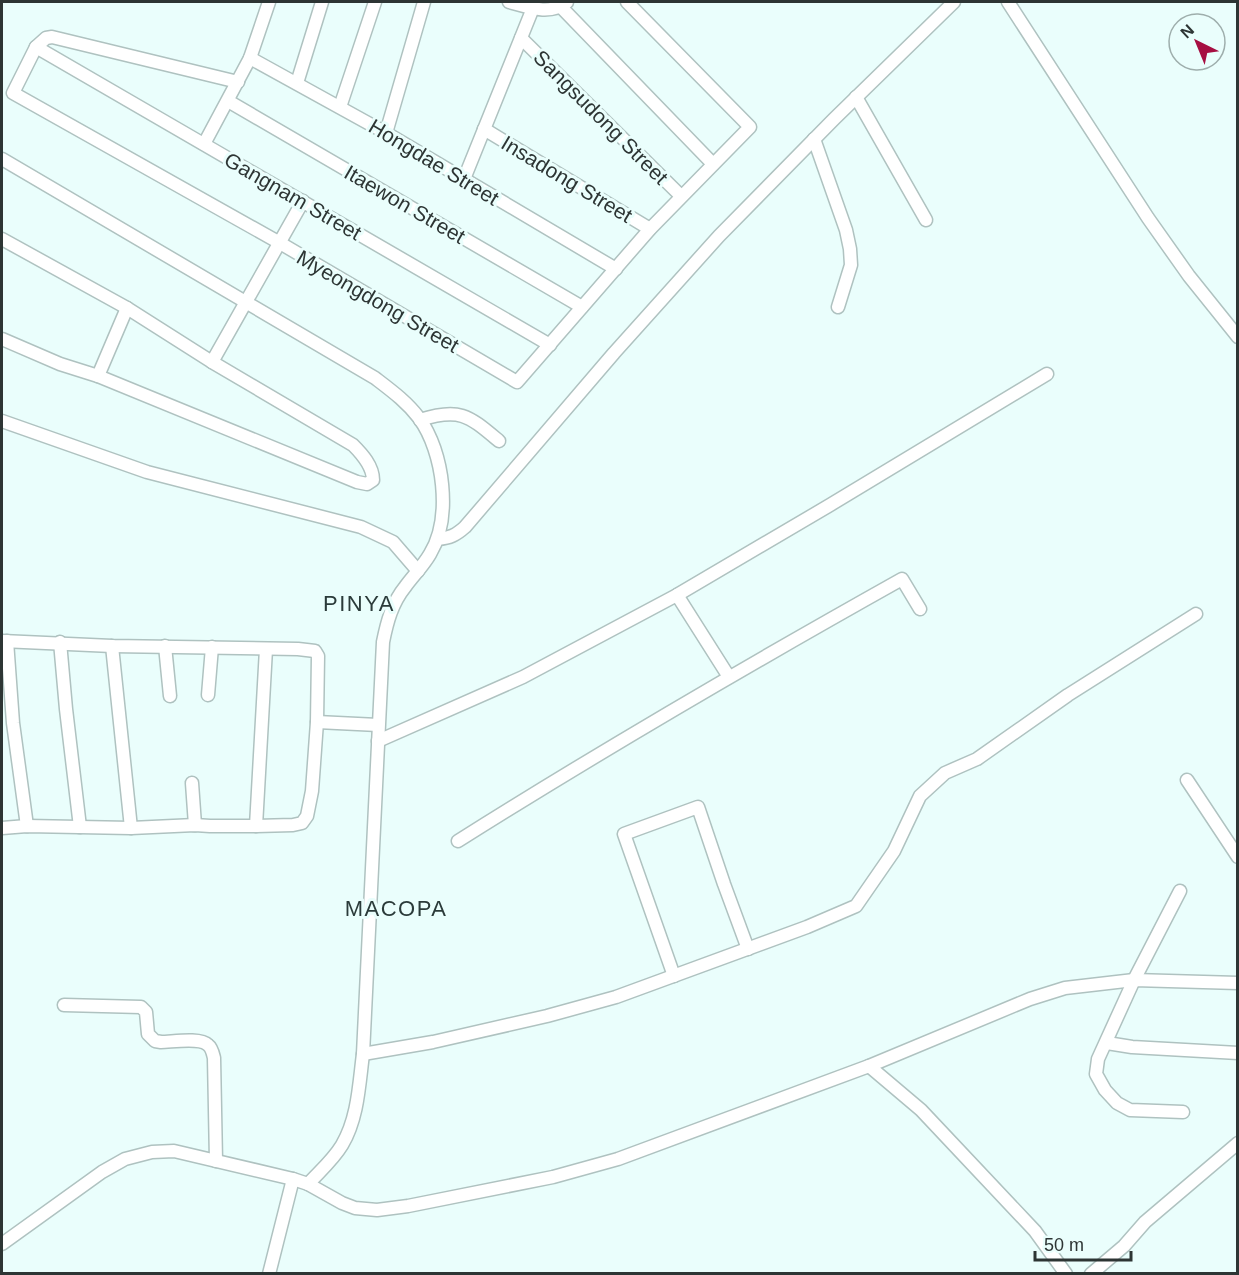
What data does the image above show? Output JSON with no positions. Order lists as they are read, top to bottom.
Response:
{
  "streets": {
    "street": [
      "Sangsudong Street",
      "Hongdae Street",
      "Insadong Street",
      "Gangnam Street",
      "Itaewon Street",
      "Myeongdong Street"
    ]
  },
  "crossings": [
    ["Sangsudong Street", "Myeongdong Street"],
    ["Hongdae Street", "Myeongdong Street"],
    ["Insadong Street", "Myeongdong Street"],
    ["Gangnam Street", "Myeongdong Street"],
    ["Itaewon Street", "Myeongdong Street"]
  ],
  "districts": ["PINYA", "MACOPA"],
  "scale_bar": "50 m",
  "north": "top left"
}
